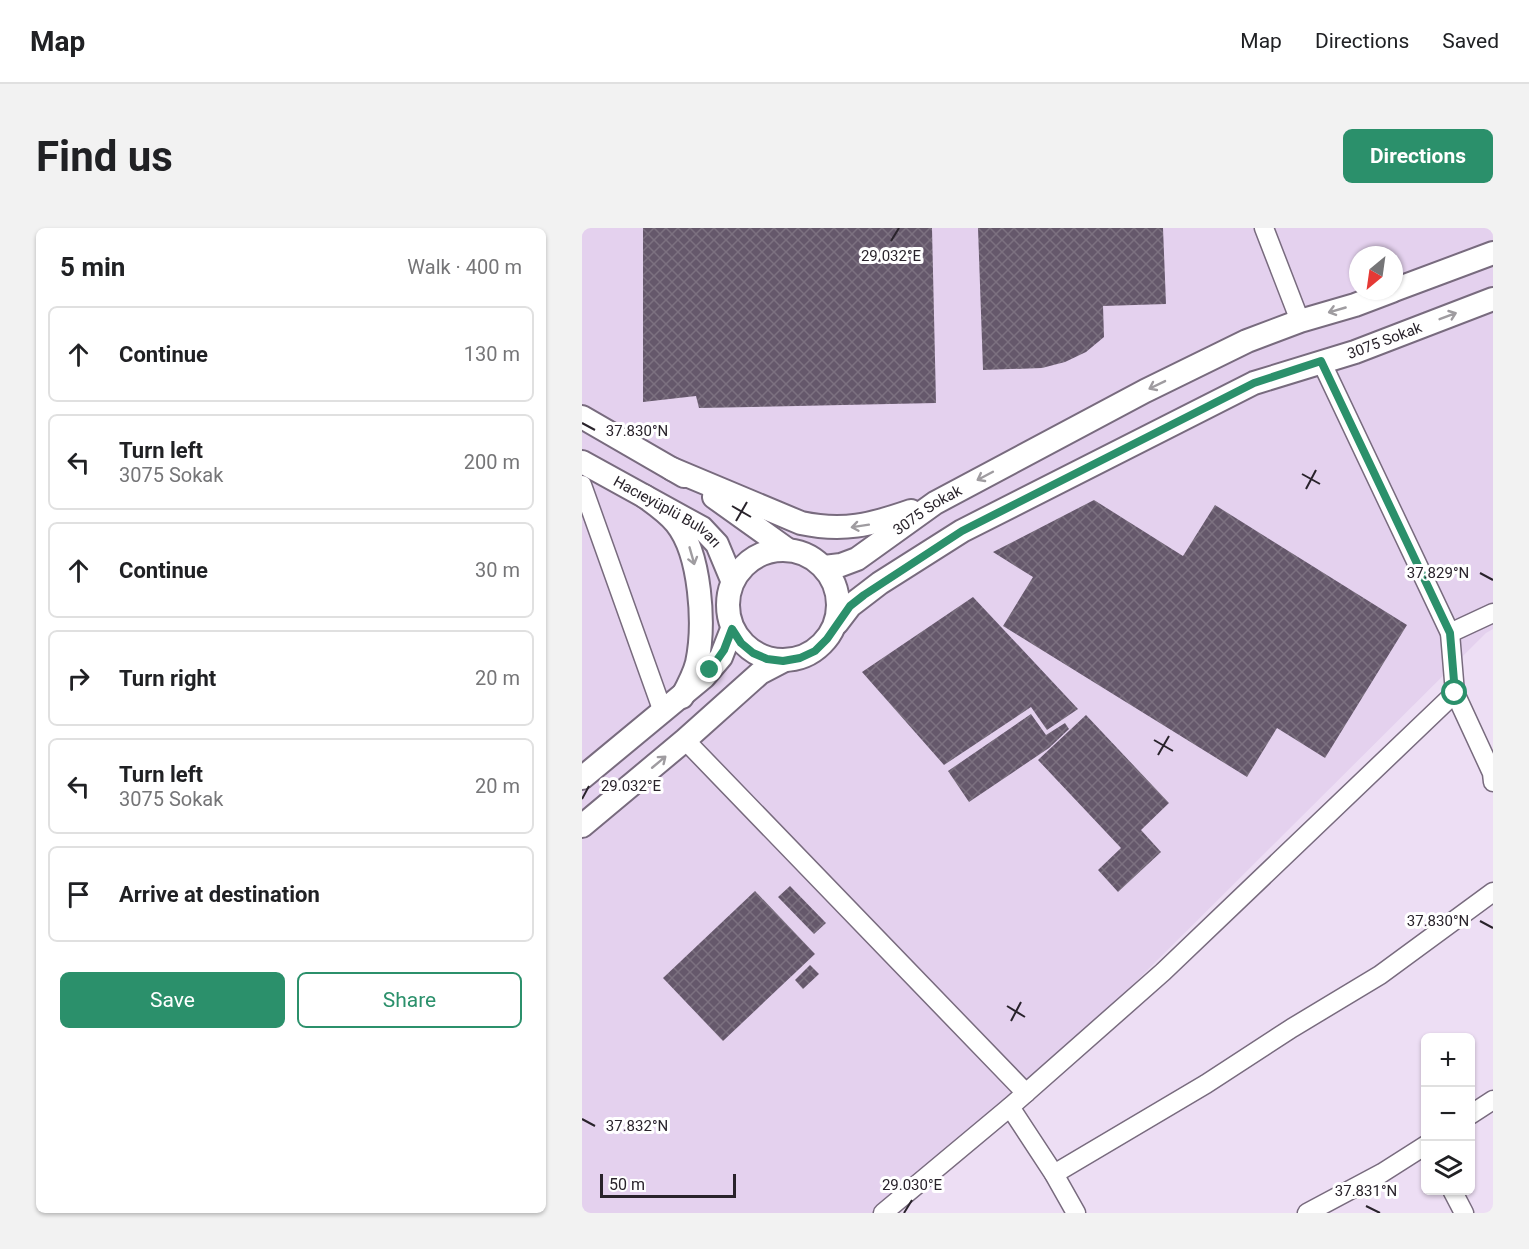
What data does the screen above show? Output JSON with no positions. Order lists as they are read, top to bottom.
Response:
{
  "streets": {
    "street": ["3075 Sokak", "Hacıeyüplü Bulvarı"]
  },
  "crossings": [
    ["3075 Sokak", "Hacıeyüplü Bulvarı"]
  ],
  "scale_bar": "50 m",
  "north": "bottom left",
  "page": {
    "header": "Map",
    "nav": ["Map", "Directions", "Saved"],
    "buttons": [
      "Directions",
      ["Save", "Share"]
    ],
    "title": "Find us",
    "heading": ["5 min", "Walk · 400 m"],
    "list": [
      ["Continue", "130 m"],
      ["Turn left", "3075 Sokak", "200 m"],
      ["Continue", "30 m"],
      ["Turn right", "20 m"],
      ["Turn left", "3075 Sokak", "20 m"],
      "Arrive at destination"
    ],
    "map_buttons": ["+", "−"],
    "scale": "50 m"
  },
  "coordinates": [
    "29.032°E",
    "37.830°N",
    "37.829°N",
    "37.832°N",
    "29.030°E",
    "37.831°N"
  ]
}
